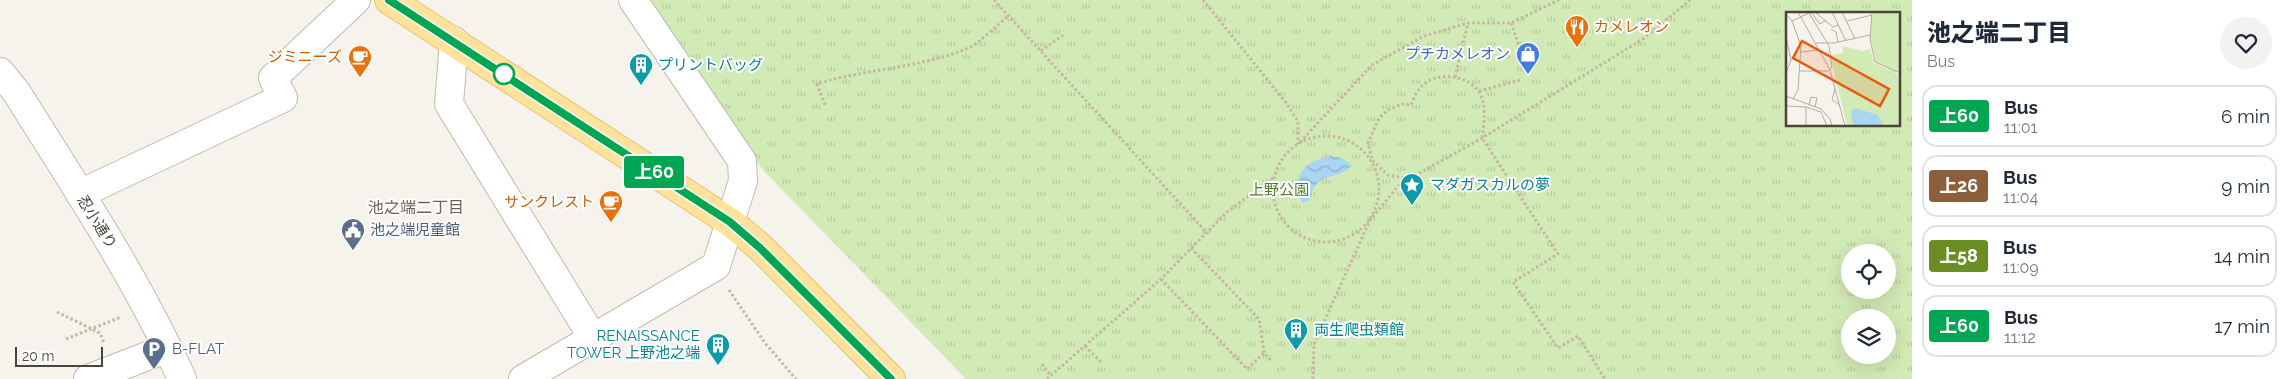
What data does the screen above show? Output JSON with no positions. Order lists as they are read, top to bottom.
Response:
{
  "streets": {
    "street": ["忍小通り"]
  },
  "districts": ["池之端二丁目"],
  "parks": ["上野公園"],
  "places": {
    "restaurant": ["カメレオン"],
    "shop": ["プチカメレオン"],
    "cafe": ["ジミニーズ", "サンクレスト"],
    "building": ["プリントバッグ", "両生爬虫類館", "RENAISSANCE TOWER 上野池之端"],
    "place": ["マダガスカルの夢"],
    "public building": ["池之端児童館"],
    "parking": ["B-FLAT"]
  },
  "lines": ["bus line 上60"],
  "scale_bar": "20 m",
  "page": {
    "on_map": "上60",
    "heading": ["池之端二丁目", "Bus"],
    "list": [
      {
        "mark": "上60",
        "name": "Bus",
        "note": "11:01",
        "value": "6 min"
      },
      {
        "mark": "上26",
        "name": "Bus",
        "note": "11:04",
        "value": "9 min"
      },
      {
        "mark": "上58",
        "name": "Bus",
        "note": "11:09",
        "value": "14 min"
      },
      {
        "mark": "上60",
        "name": "Bus",
        "note": "11:12",
        "value": "17 min"
      }
    ],
    "scale": "20 m"
  }
}
